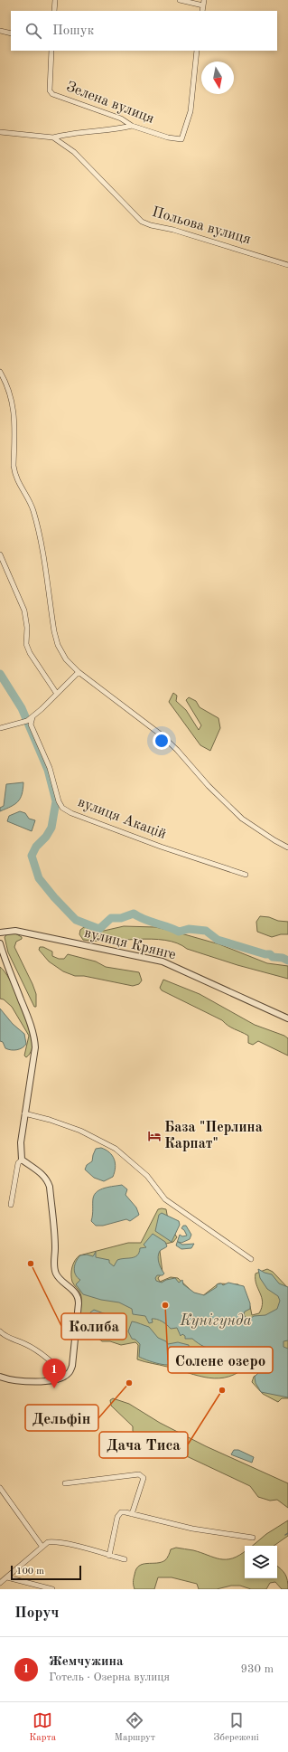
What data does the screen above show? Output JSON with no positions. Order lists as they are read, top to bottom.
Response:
{
  "streets": {
    "street": [
      "Зелена вулиця",
      "Польова вулиця",
      "вулиця Акацій",
      "вулиця Крянге"
    ]
  },
  "crossings": [
    ["Зелена вулиця", "Польова вулиця"]
  ],
  "water": ["Кунігунда"],
  "places": {
    "hotel": ["База \"Перлина Карпат\""],
    "other": [
      "Колиба",
      "Солене озеро",
      "Дельфін",
      "Дача Тиса"
    ]
  },
  "scale_bar": "100 m",
  "north": "bottom",
  "page": {
    "search": "Пошук",
    "pins": "1",
    "scale": "100 m",
    "heading": "Поруч",
    "list": [
      {
        "mark": "1",
        "name": "Жемчужина",
        "note": "Готель · Озерна вулиця",
        "value": "930 m"
      }
    ],
    "nav": ["Карта", "Маршрут", "Збережені"]
  }
}
